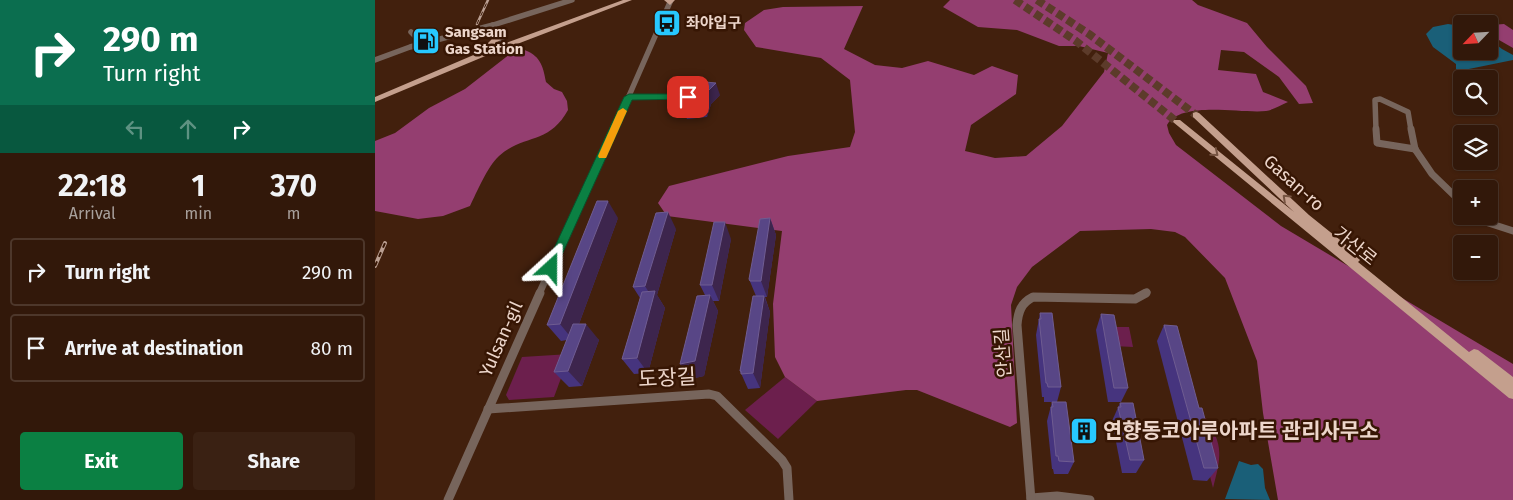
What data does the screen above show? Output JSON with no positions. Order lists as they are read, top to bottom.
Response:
{
  "streets": {
    "main road": ["Gasan-ro", "가산로"],
    "street": ["Yulsan-gil", "안산길", "도장길"]
  },
  "crossings": [
    ["Yulsan-gil", "도장길"]
  ],
  "one_way": ["Gasan-ro", "가산로"],
  "places": {
    "bus stop": ["좌야입구"],
    "fuel station": ["Sangsam Gas Station"],
    "building": ["연향동코아루아파트 관리사무소"]
  },
  "north": "bottom left",
  "page": {
    "turn": ["290 m", "Turn right"],
    "map_buttons": ["+", "−"],
    "eta": [
      "22:18",
      "Arrival",
      "1",
      "min",
      "370",
      "m"
    ],
    "list": [
      {
        "name": "Turn right",
        "value": "290 m"
      },
      {
        "name": "Arrive at destination",
        "value": "80 m"
      }
    ],
    "buttons": ["Exit", "Share"]
  }
}
